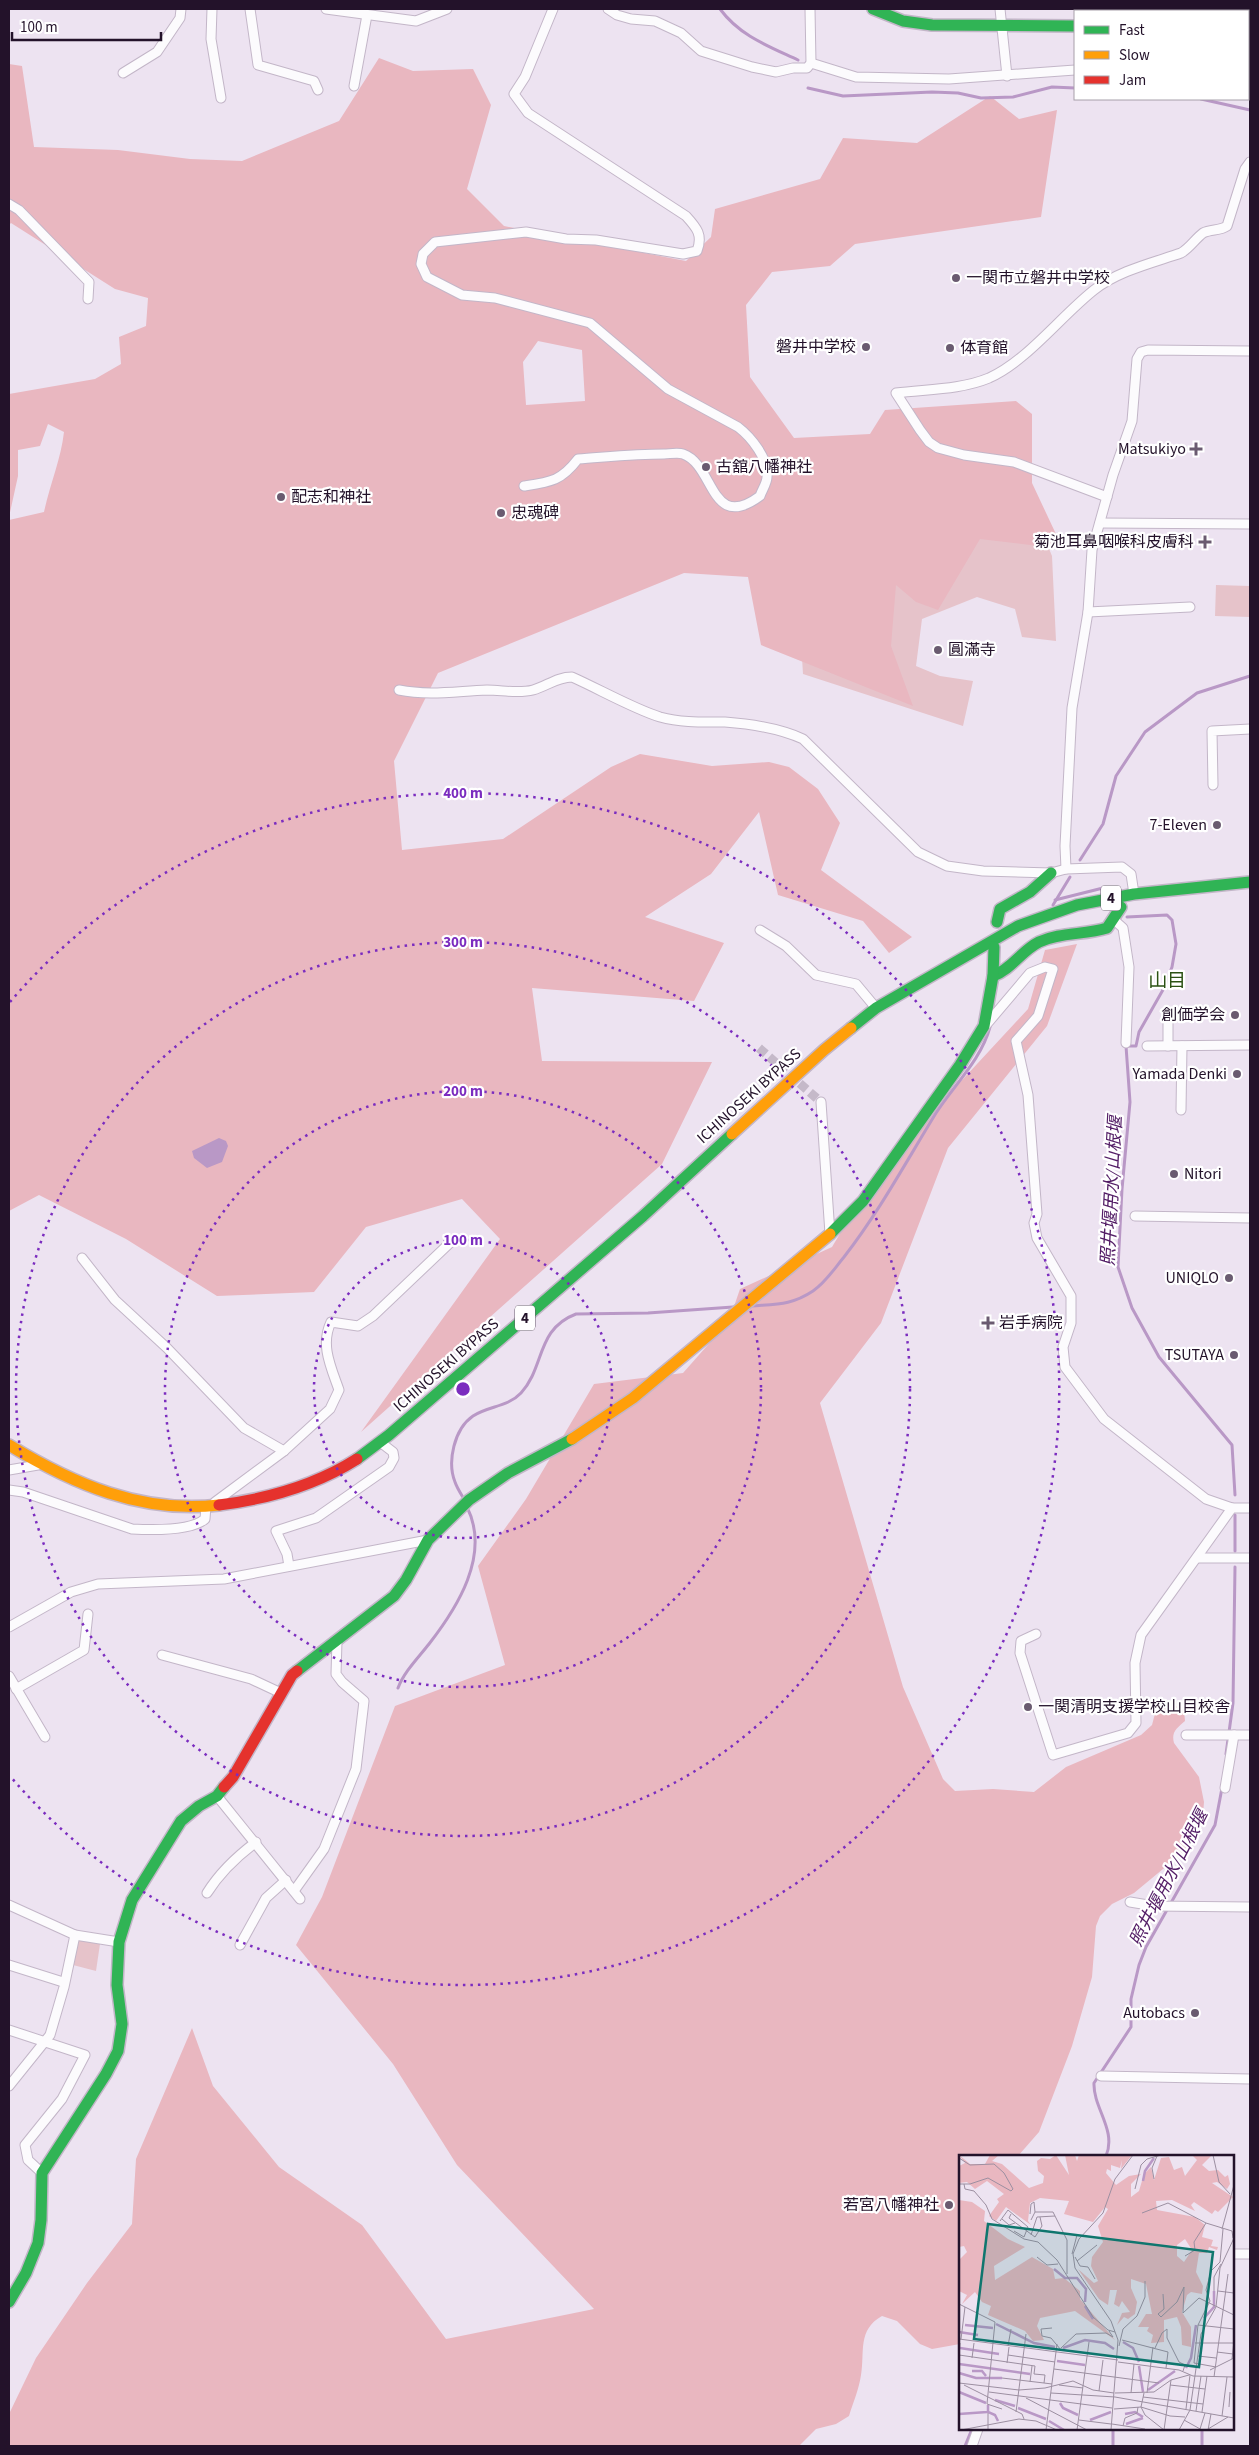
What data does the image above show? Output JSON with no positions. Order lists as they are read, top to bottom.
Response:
{
  "streets": {
    "main road": ["4", "ICHINOSEKI BYPASS"]
  },
  "districts": ["山目"],
  "water": ["照井堰用水/山根堰"],
  "places": {
    "other": [
      "一関市立磐井中学校",
      "磐井中学校",
      "体育館",
      "古舘八幡神社",
      "配志和神社",
      "忠魂碑",
      "圓滿寺",
      "7-Eleven",
      "創価学会",
      "Yamada Denki",
      "Nitori",
      "UNIQLO",
      "TSUTAYA",
      "一関清明支援学校山目校舎",
      "Autobacs",
      "若宮八幡神社"
    ],
    "health": ["Matsukiyo", "菊池耳鼻咽喉科皮膚科", "岩手病院"]
  },
  "legend": ["Fast", "Slow", "Jam"],
  "scale_bar": "100 m",
  "rings": [
    "400 m",
    "300 m",
    "200 m",
    "100 m"
  ]
}
